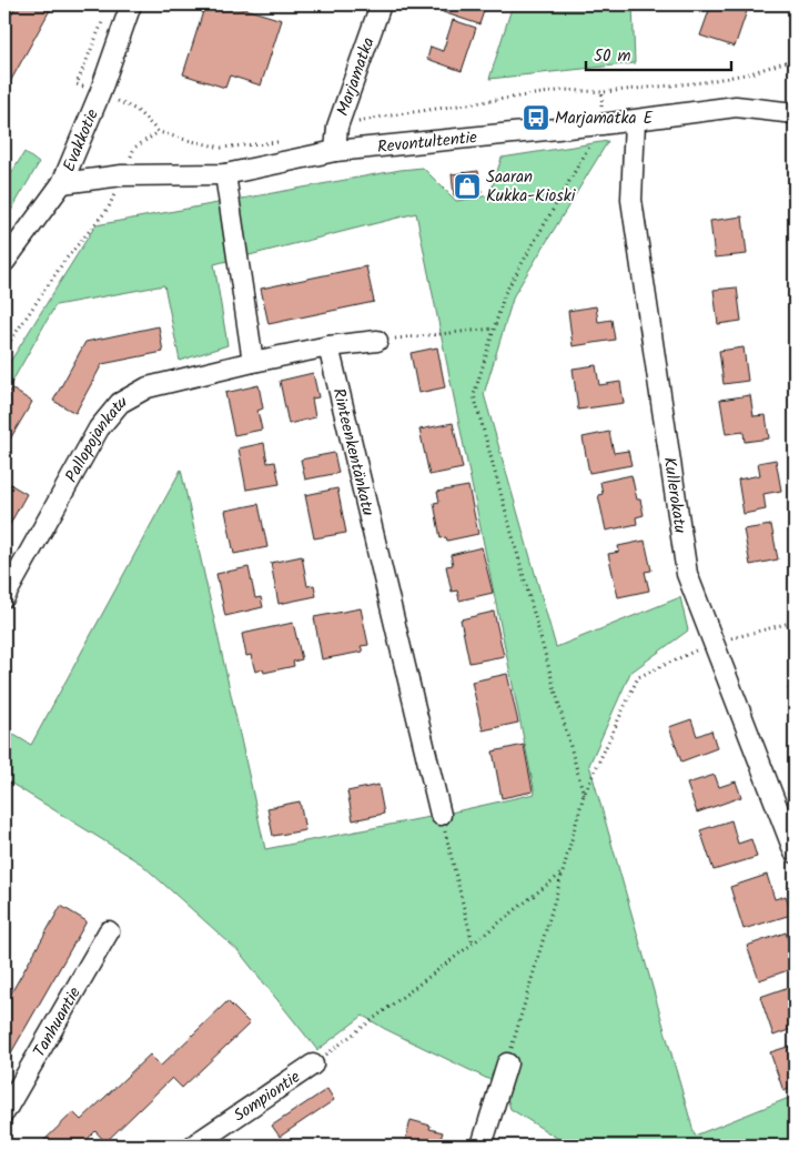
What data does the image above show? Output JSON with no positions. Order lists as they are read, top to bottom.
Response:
{
  "streets": {
    "street": [
      "Marjamatka",
      "Evakkotie",
      "Revontultentie",
      "Pallopojankatu",
      "Rinteenkentänkatu",
      "Kullerokatu",
      "Tanhuantie",
      "Sompiontie"
    ]
  },
  "crossings": [
    ["Marjamatka", "Revontultentie"],
    ["Evakkotie", "Revontultentie"],
    ["Revontultentie", "Kullerokatu"]
  ],
  "places": {
    "bus stop": ["Marjamatka E"],
    "shop": ["Saaran Kukka-Kioski"]
  },
  "scale_bar": "50 m"
}
